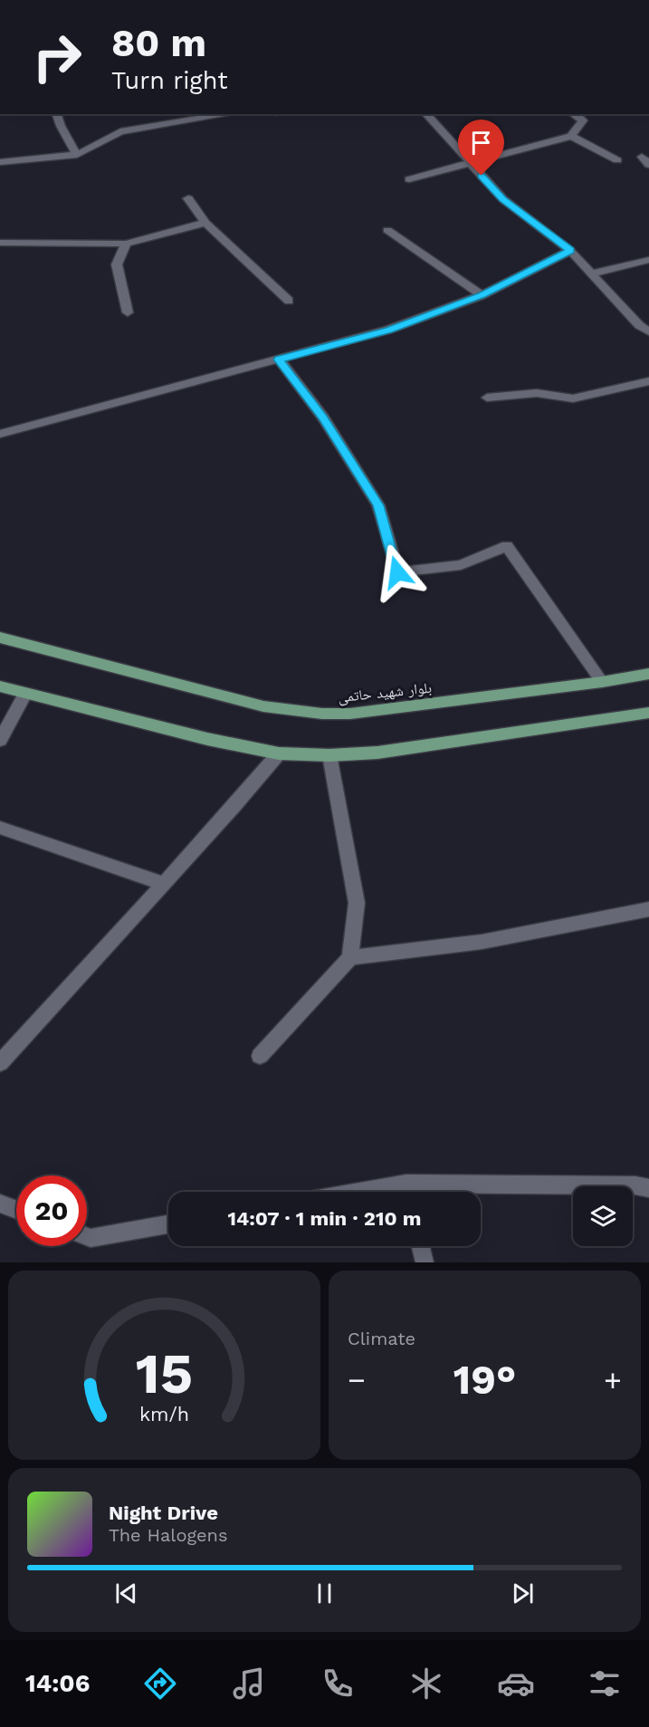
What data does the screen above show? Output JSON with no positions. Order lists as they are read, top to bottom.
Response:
{
  "streets": {
    "main road": ["بلوار شهید حاتمی"]
  },
  "page": {
    "turn": ["80 m", "Turn right"],
    "limit": "20",
    "trip": "14:07 · 1 min · 210 m",
    "tile": "Climate",
    "heat": ["−", "19°", "+"],
    "song": ["Night Drive", "The Halogens"],
    "tabs": "14:06",
    "gauge": ["15", "km/h"]
  }
}
